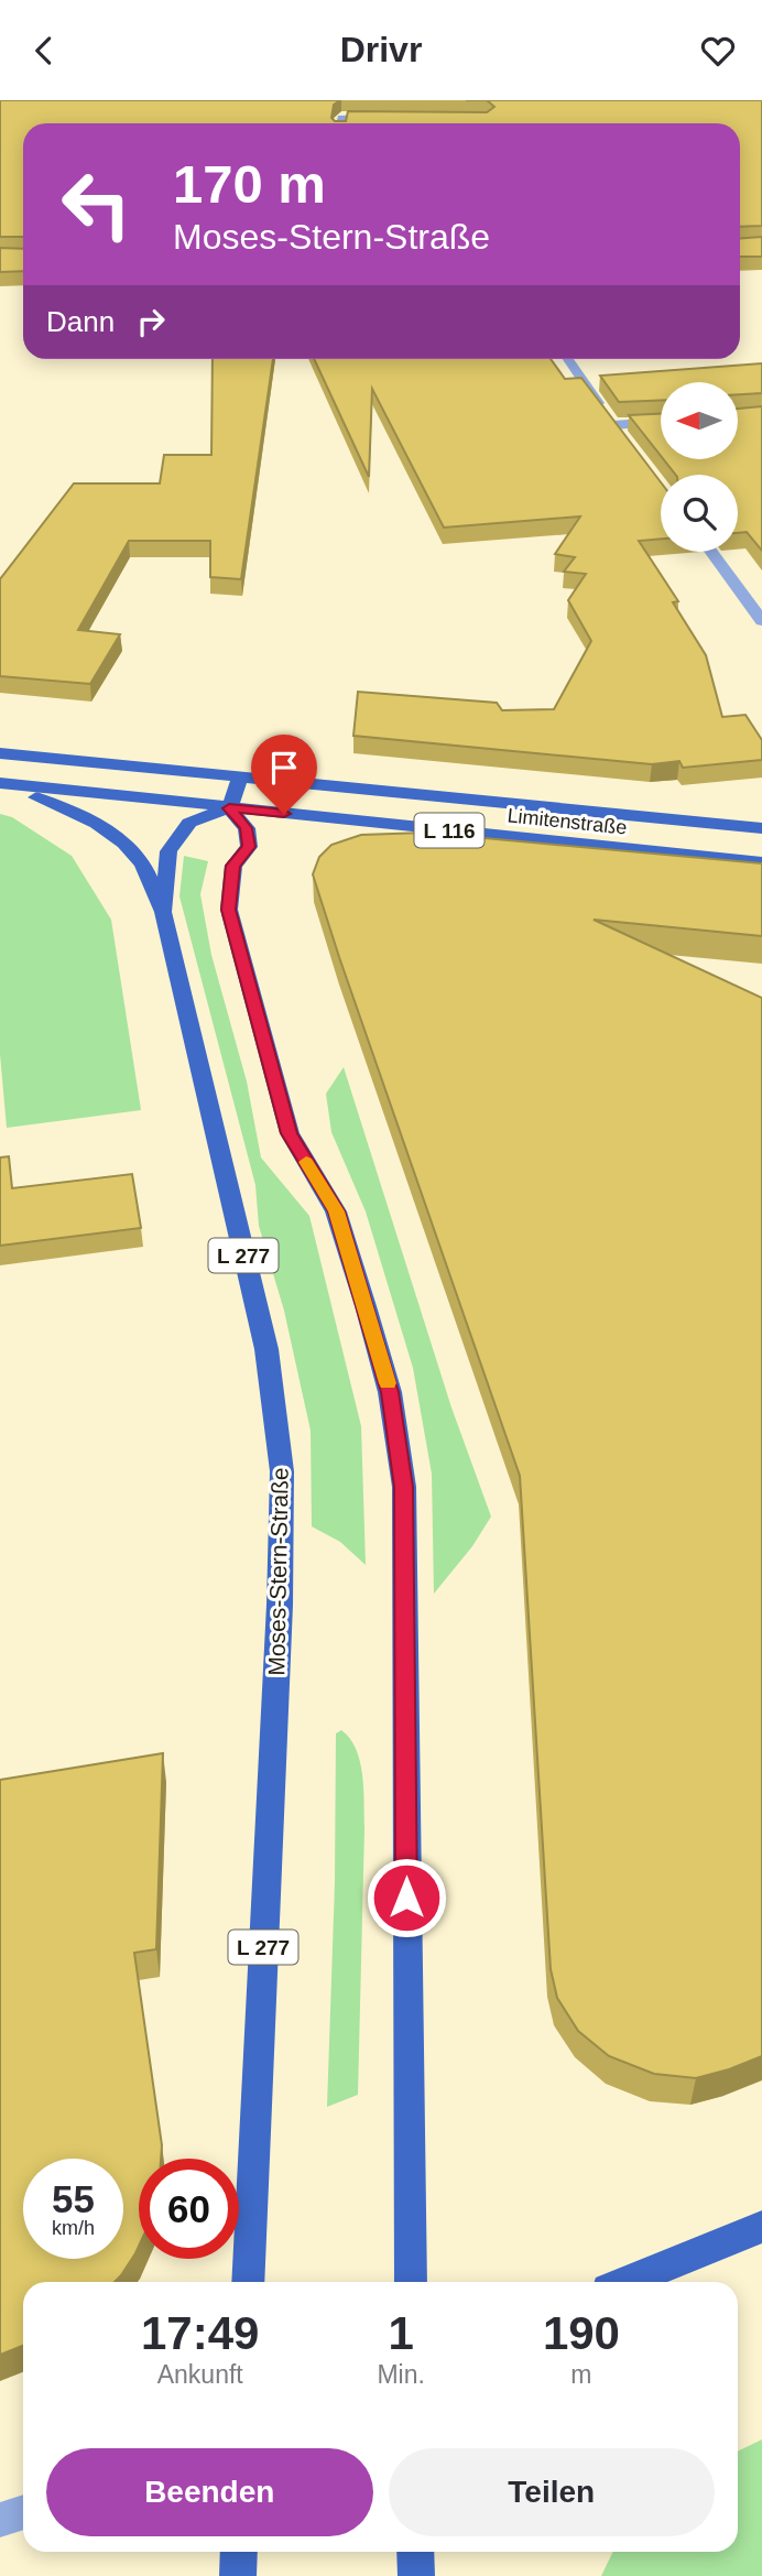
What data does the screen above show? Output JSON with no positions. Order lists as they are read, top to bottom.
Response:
{
  "streets": {
    "main road": [
      "Limitenstraße",
      "L 116",
      "L 277",
      "Moses-Stern-Straße"
    ]
  },
  "crossings": [
    ["Limitenstraße", "L 116"],
    ["Limitenstraße", "Moses-Stern-Straße"],
    ["L 116", "Moses-Stern-Straße"]
  ],
  "north": "left",
  "page": {
    "header": "Drivr",
    "turn": ["170 m", "Moses-Stern-Straße"],
    "then": "Dann",
    "speed": "55 km/h",
    "limit": "60",
    "eta": [
      "17:49",
      "Ankunft",
      "1",
      "Min.",
      "190",
      "m"
    ],
    "buttons": ["Beenden", "Teilen"]
  }
}
